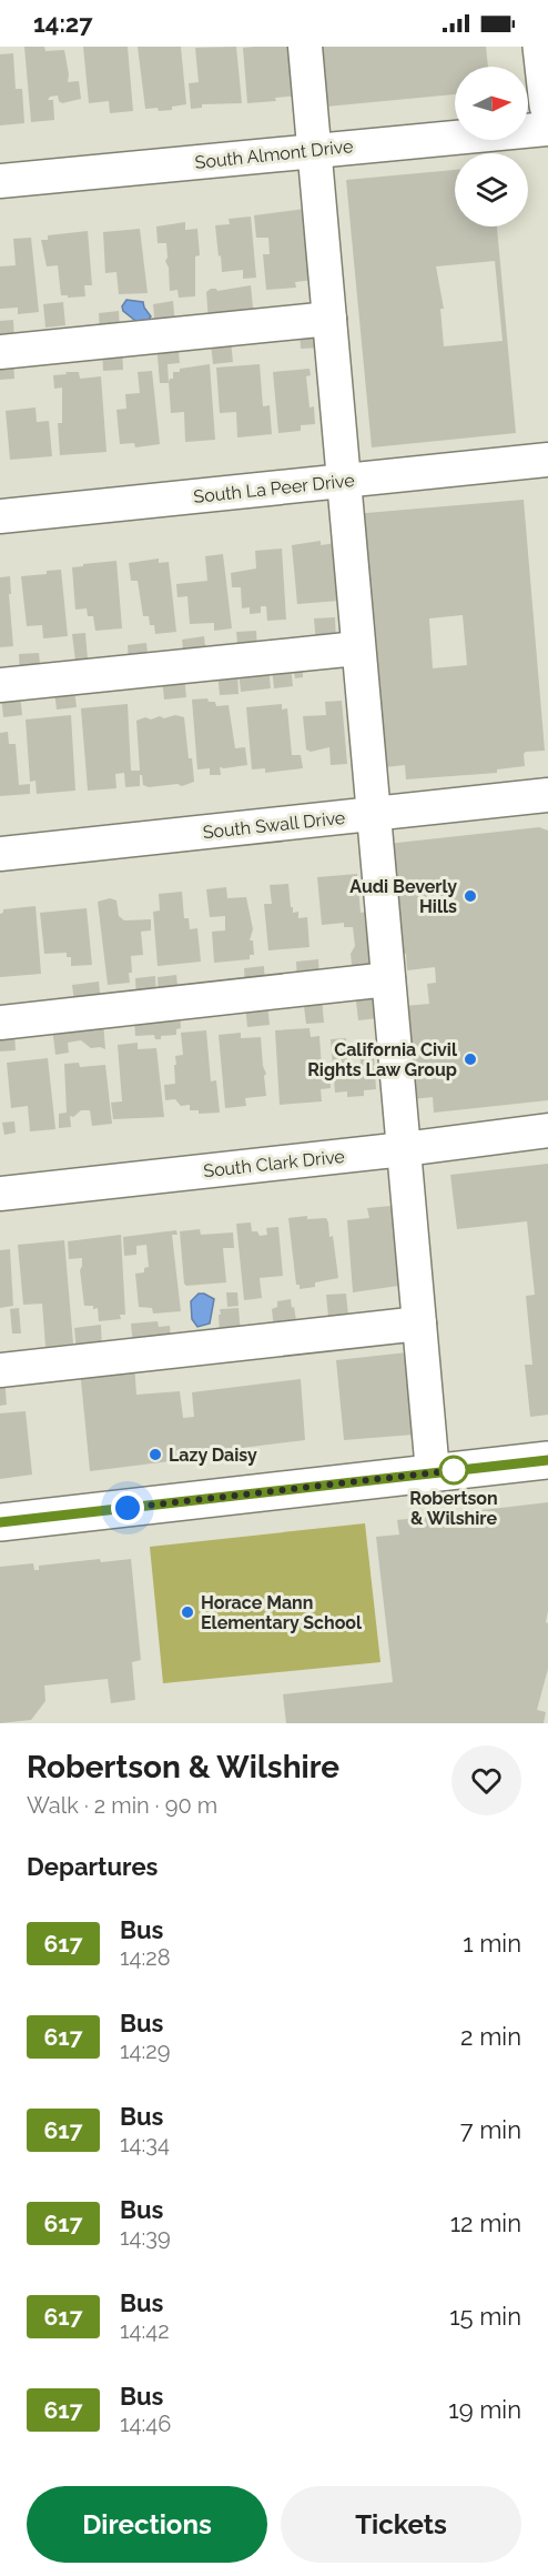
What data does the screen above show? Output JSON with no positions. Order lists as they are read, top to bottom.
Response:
{
  "streets": {
    "street": [
      "South Almont Drive",
      "South La Peer Drive",
      "South Swall Drive",
      "South Clark Drive"
    ]
  },
  "places": [
    "Audi Beverly Hills",
    "California Civil Rights Law Group",
    "Lazy Daisy",
    "Robertson & Wilshire",
    "Horace Mann Elementary School"
  ],
  "lines": ["bus line 617"],
  "north": "right",
  "page": {
    "status": "14:27",
    "heading": [
      ["Robertson & Wilshire", "Walk · 2 min · 90 m"],
      "Departures"
    ],
    "list": [
      {
        "mark": "617",
        "name": "Bus",
        "note": "14:28",
        "value": "1 min"
      },
      {
        "mark": "617",
        "name": "Bus",
        "note": "14:29",
        "value": "2 min"
      },
      {
        "mark": "617",
        "name": "Bus",
        "note": "14:34",
        "value": "7 min"
      },
      {
        "mark": "617",
        "name": "Bus",
        "note": "14:39",
        "value": "12 min"
      },
      {
        "mark": "617",
        "name": "Bus",
        "note": "14:42",
        "value": "15 min"
      },
      {
        "mark": "617",
        "name": "Bus",
        "note": "14:46",
        "value": "19 min"
      }
    ],
    "buttons": ["Directions", "Tickets"]
  }
}
